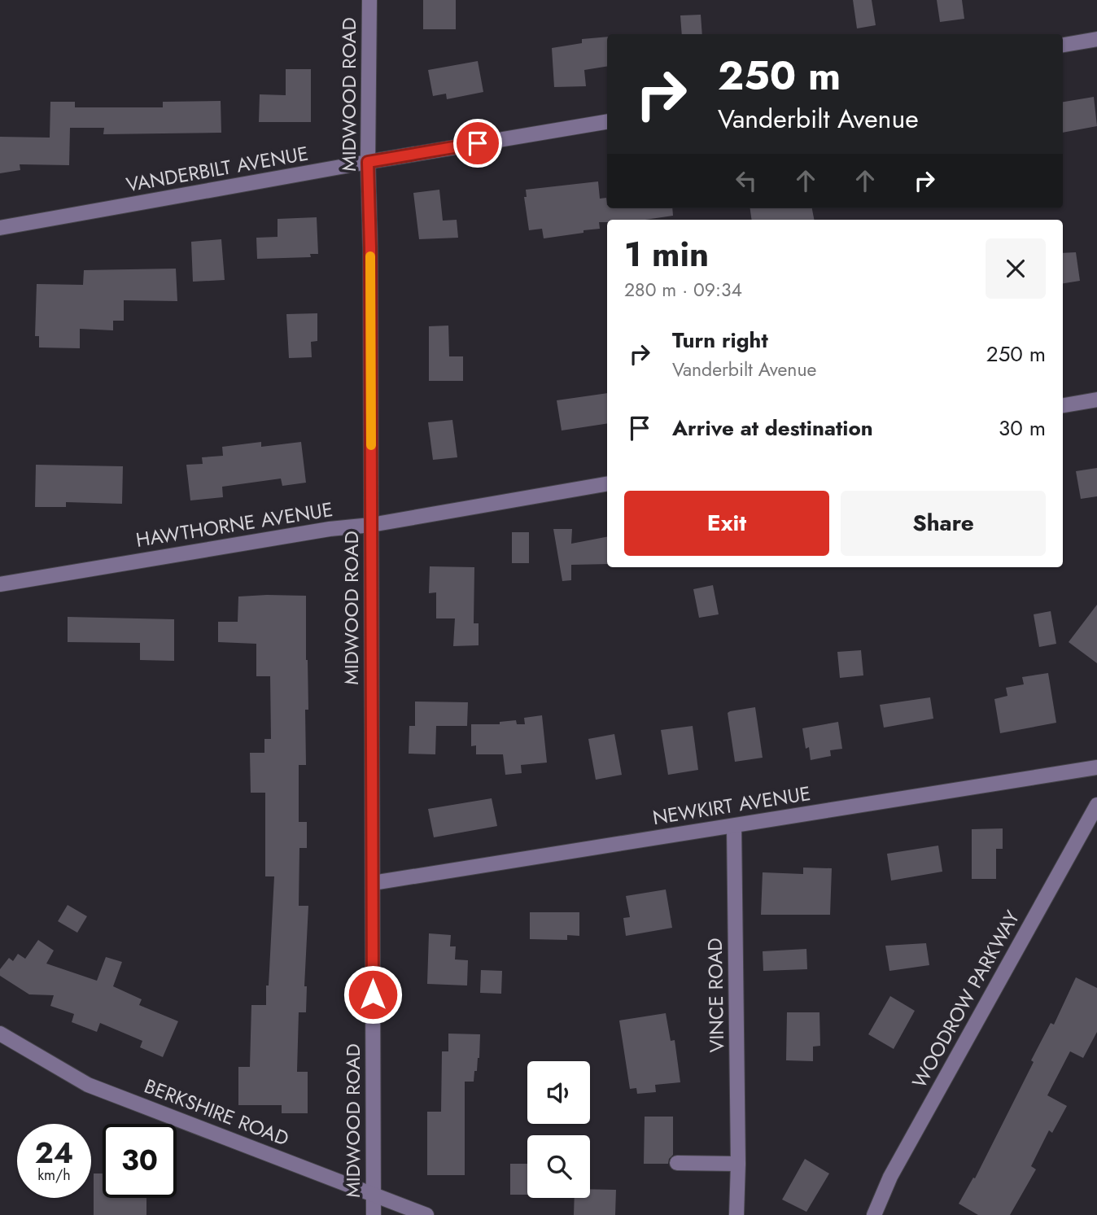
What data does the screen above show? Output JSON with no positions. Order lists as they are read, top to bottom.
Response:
{
  "streets": {
    "street": [
      "MIDWOOD ROAD",
      "VANDERBILT AVENUE",
      "HAWTHORNE AVENUE",
      "NEWKIRT AVENUE",
      "VINCE ROAD",
      "WOODROW PARKWAY",
      "BERKSHIRE ROAD"
    ]
  },
  "crossings": [
    ["MIDWOOD ROAD", "VANDERBILT AVENUE"],
    ["MIDWOOD ROAD", "HAWTHORNE AVENUE"],
    ["MIDWOOD ROAD", "NEWKIRT AVENUE"],
    ["MIDWOOD ROAD", "BERKSHIRE ROAD"],
    ["NEWKIRT AVENUE", "VINCE ROAD"]
  ],
  "page": {
    "turn": ["250 m", "Vanderbilt Avenue"],
    "heading": ["1 min", "280 m · 09:34"],
    "list": [
      {
        "name": "Turn right",
        "note": "Vanderbilt Avenue",
        "value": "250 m"
      },
      {
        "name": "Arrive at destination",
        "value": "30 m"
      }
    ],
    "buttons": ["Exit", "Share"],
    "speed": "24 km/h",
    "limit": "30"
  }
}
